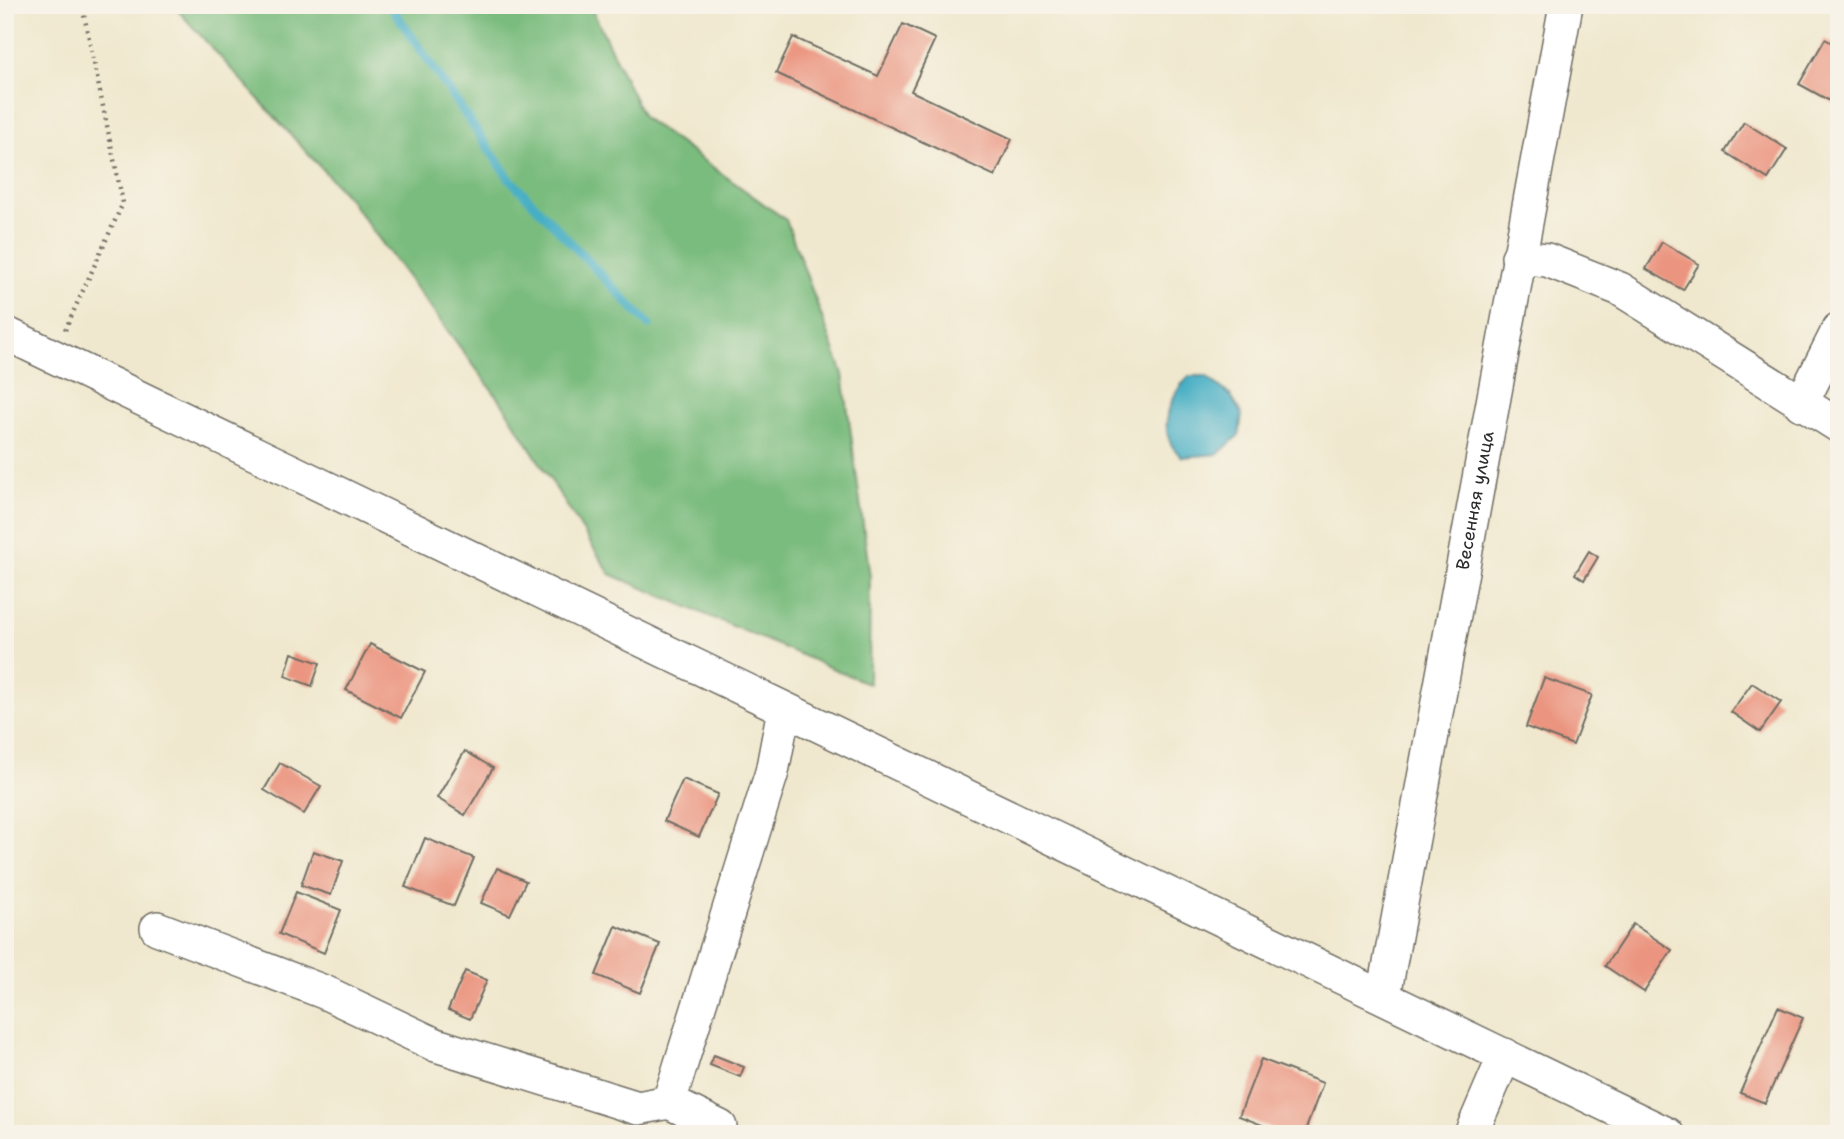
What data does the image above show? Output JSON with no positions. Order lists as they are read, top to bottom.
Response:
{
  "streets": {
    "street": ["Весенняя улица"]
  }
}
